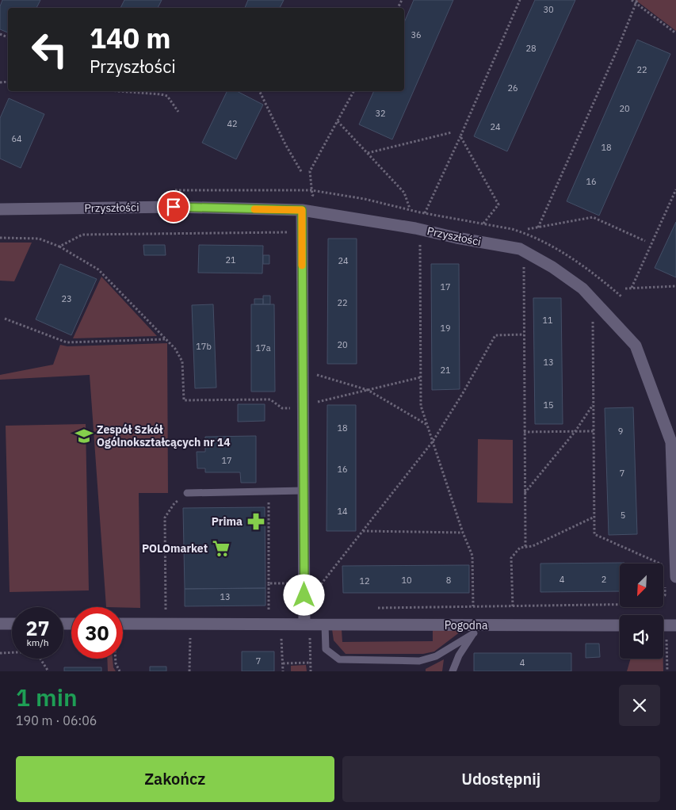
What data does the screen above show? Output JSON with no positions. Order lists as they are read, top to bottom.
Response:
{
  "streets": {
    "street": ["Przyszłości", "Pogodna"]
  },
  "places": {
    "school or university": ["Zespół Szkół Ogólnokształcących nr 14"],
    "pharmacy": ["Prima"],
    "supermarket": ["POLOmarket"]
  },
  "house_numbers": [
    "30",
    "36",
    "28",
    "22",
    "26",
    "20",
    "32",
    "42",
    "24",
    "64",
    "18",
    "16",
    "21",
    "24",
    "17",
    "23",
    "22",
    "11",
    "19",
    "20",
    "17b",
    "17a",
    "13",
    "21",
    "15",
    "18",
    "9",
    "17",
    "16",
    "7",
    "14",
    "5",
    "4",
    "2",
    "10",
    "8",
    "12",
    "13",
    "7",
    "4"
  ],
  "north": "bottom left",
  "page": {
    "turn": ["140 m", "Przyszłości"],
    "speed": "27 km/h",
    "limit": "30",
    "heading": ["1 min", "190 m · 06:06"],
    "buttons": ["Zakończ", "Udostępnij"]
  }
}
